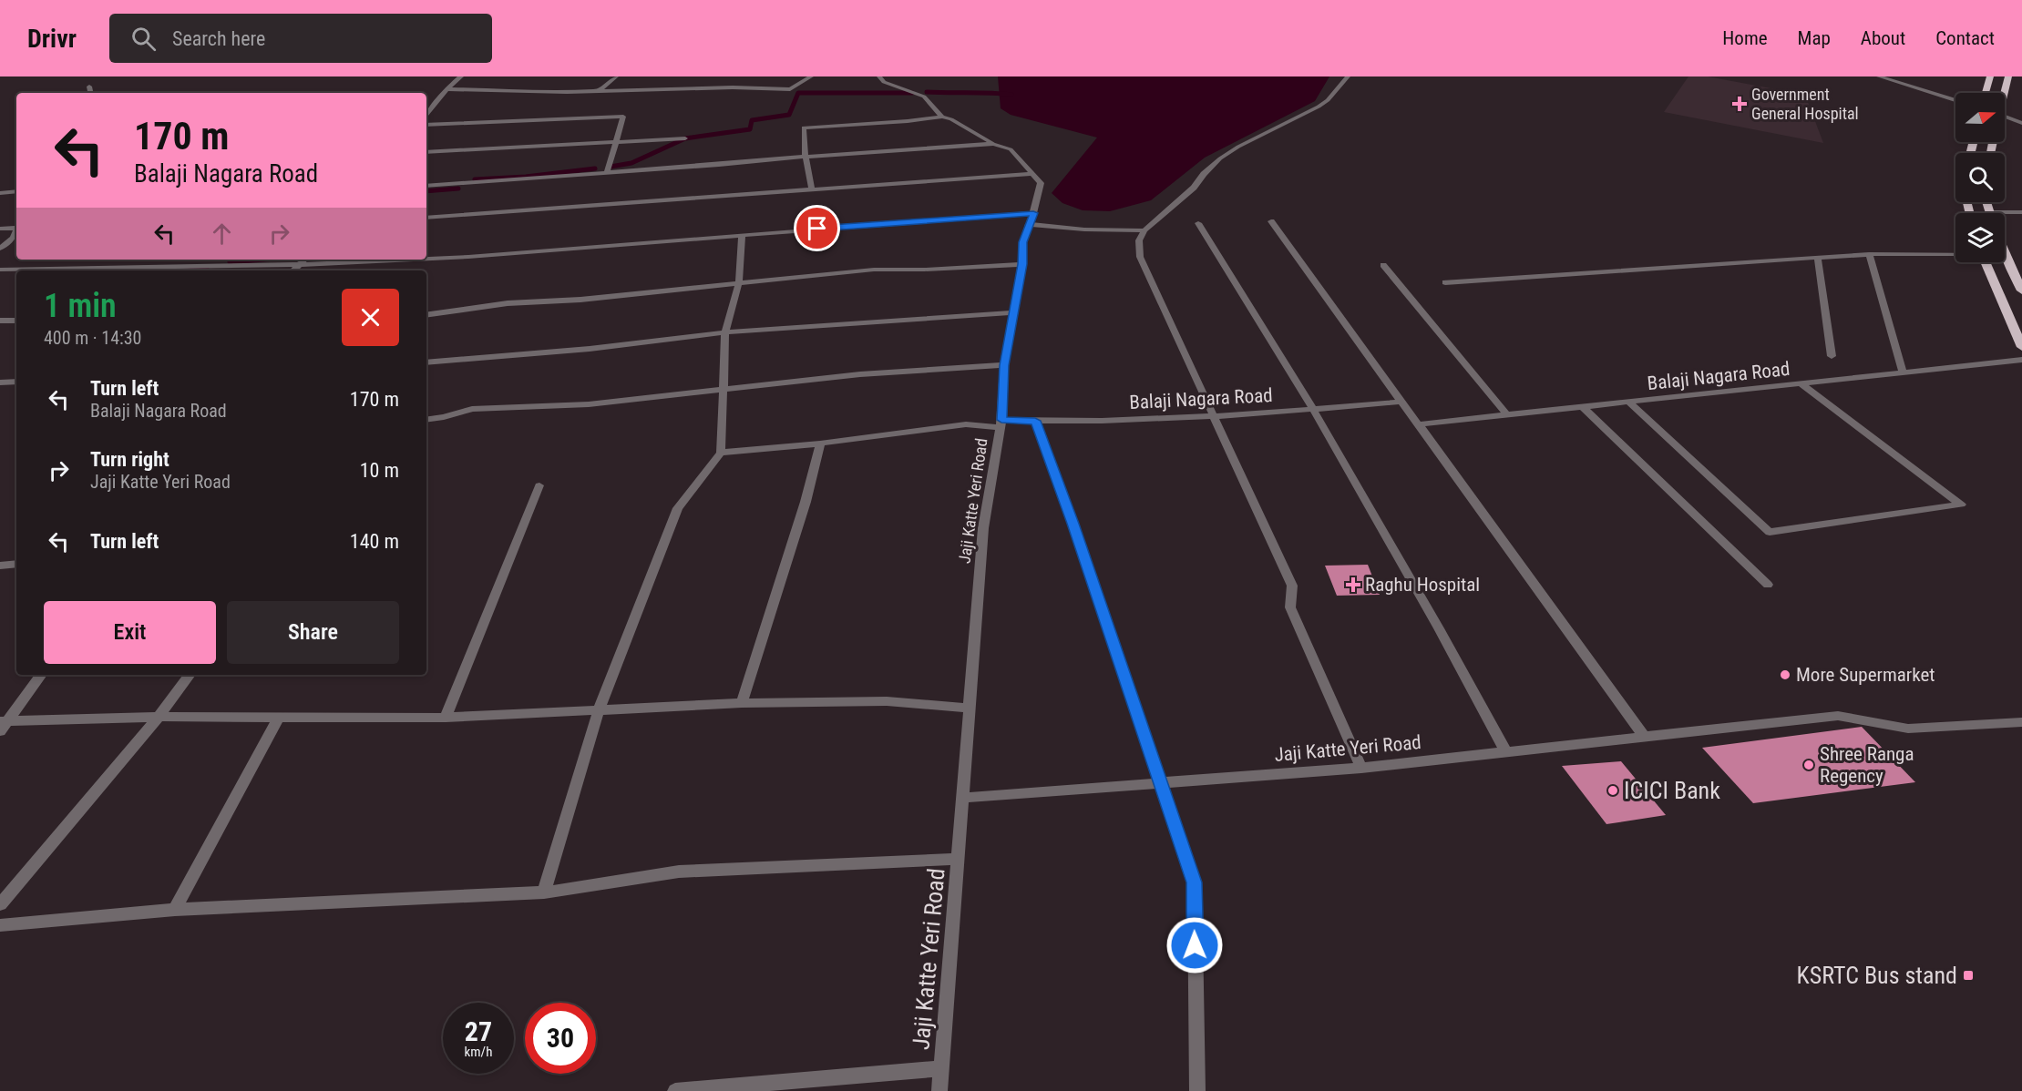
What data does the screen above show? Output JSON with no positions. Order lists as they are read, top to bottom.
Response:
{
  "streets": {
    "street": ["Balaji Nagara Road", "Jaji Katte Yeri Road"]
  },
  "crossings": [
    ["Balaji Nagara Road", "Jaji Katte Yeri Road"]
  ],
  "places": {
    "health": ["Government General Hospital", "Raghu Hospital"],
    "other": ["More Supermarket", "Shree Ranga Regency", "ICICI Bank"],
    "transit": ["KSRTC Bus stand"]
  },
  "north": "right",
  "page": {
    "header": "Drivr",
    "search": "Search here",
    "nav": [
      "Home",
      "Map",
      "About",
      "Contact"
    ],
    "turn": ["170 m", "Balaji Nagara Road"],
    "heading": ["1 min", "400 m · 14:30"],
    "list": [
      {
        "name": "Turn left",
        "note": "Balaji Nagara Road",
        "value": "170 m"
      },
      {
        "name": "Turn right",
        "note": "Jaji Katte Yeri Road",
        "value": "10 m"
      },
      {
        "name": "Turn left",
        "value": "140 m"
      }
    ],
    "buttons": ["Exit", "Share"],
    "speed": "27 km/h",
    "limit": "30"
  }
}
